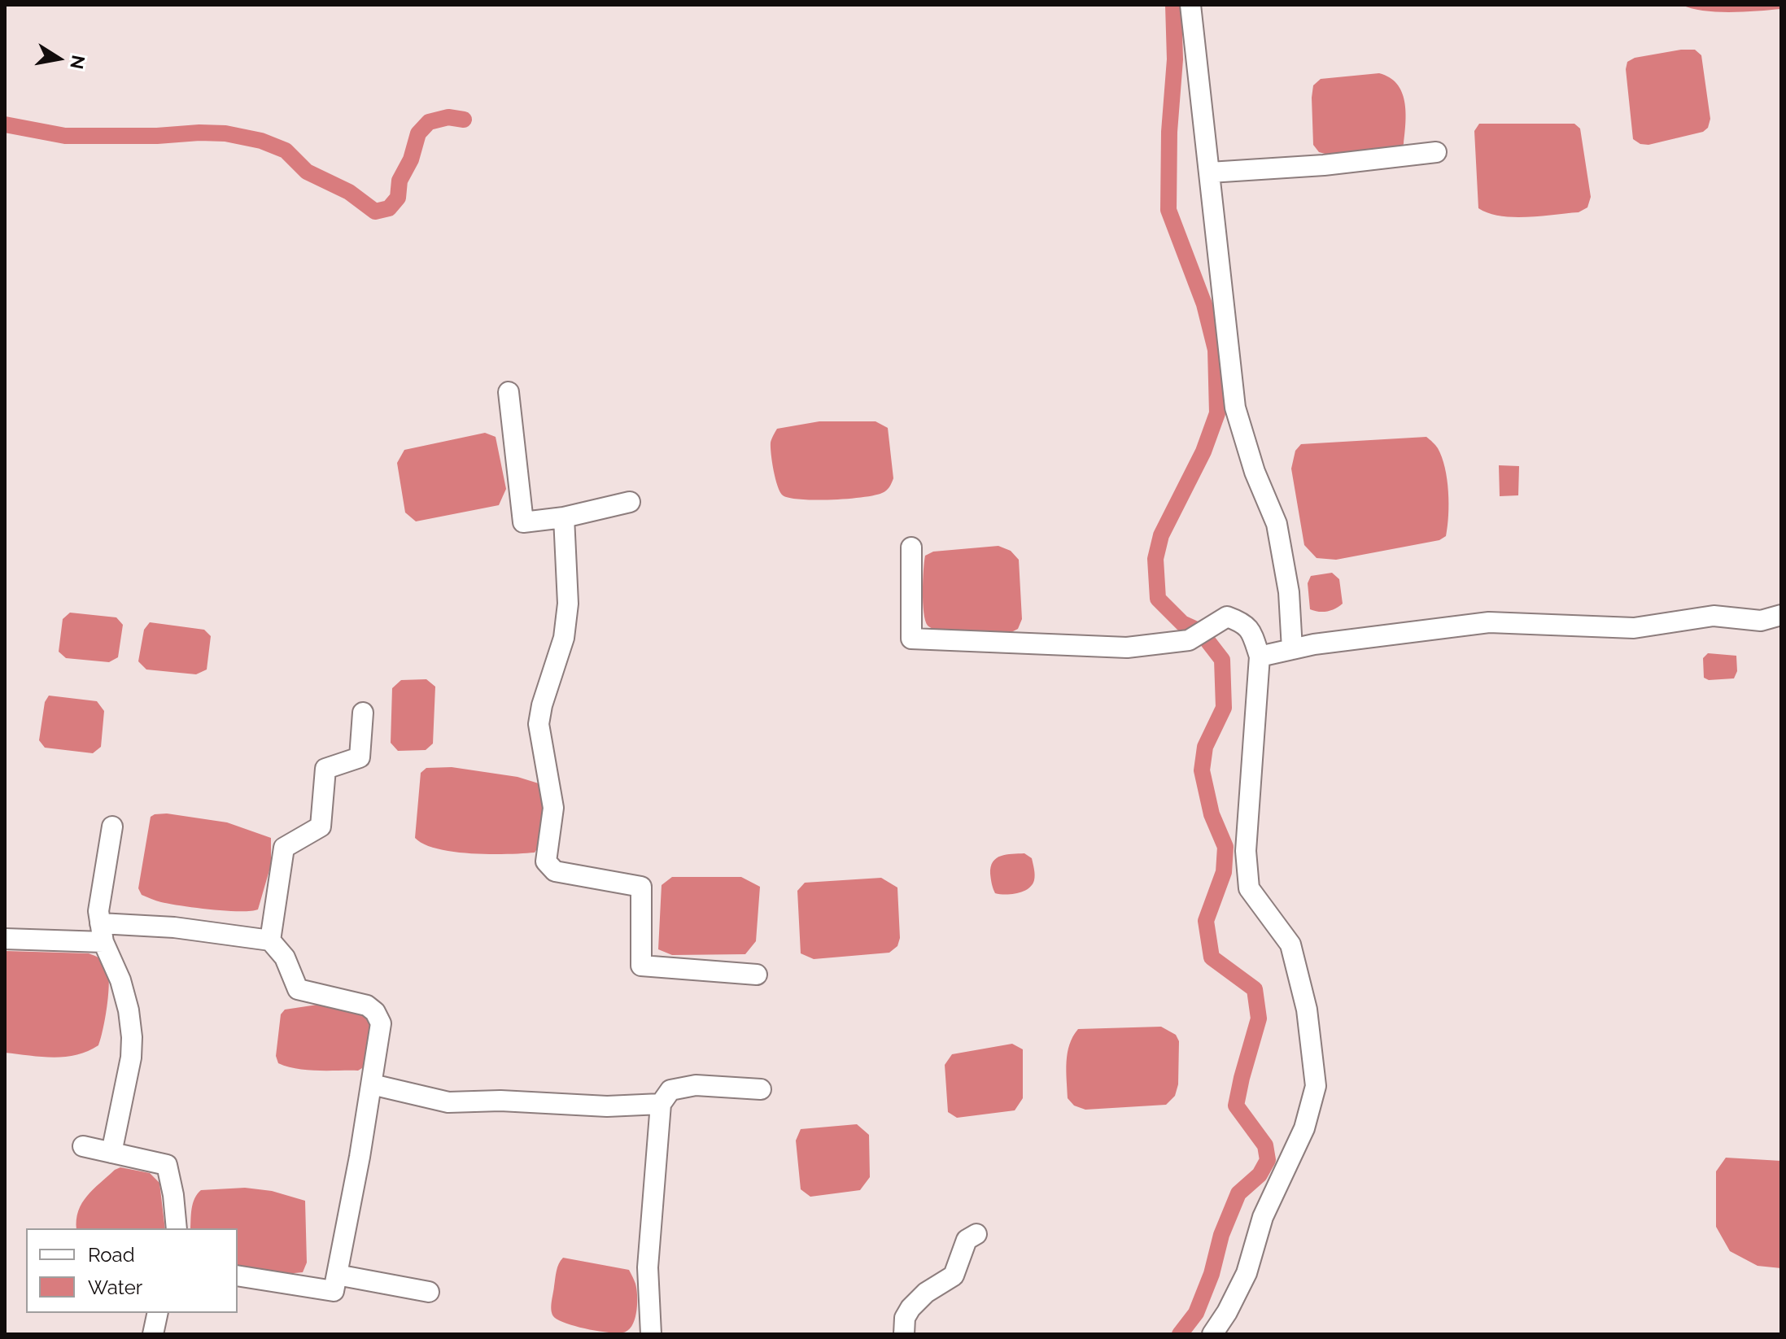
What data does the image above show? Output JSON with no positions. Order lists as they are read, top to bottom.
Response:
{
  "legend": ["Road", "Water"],
  "north": "right"
}
